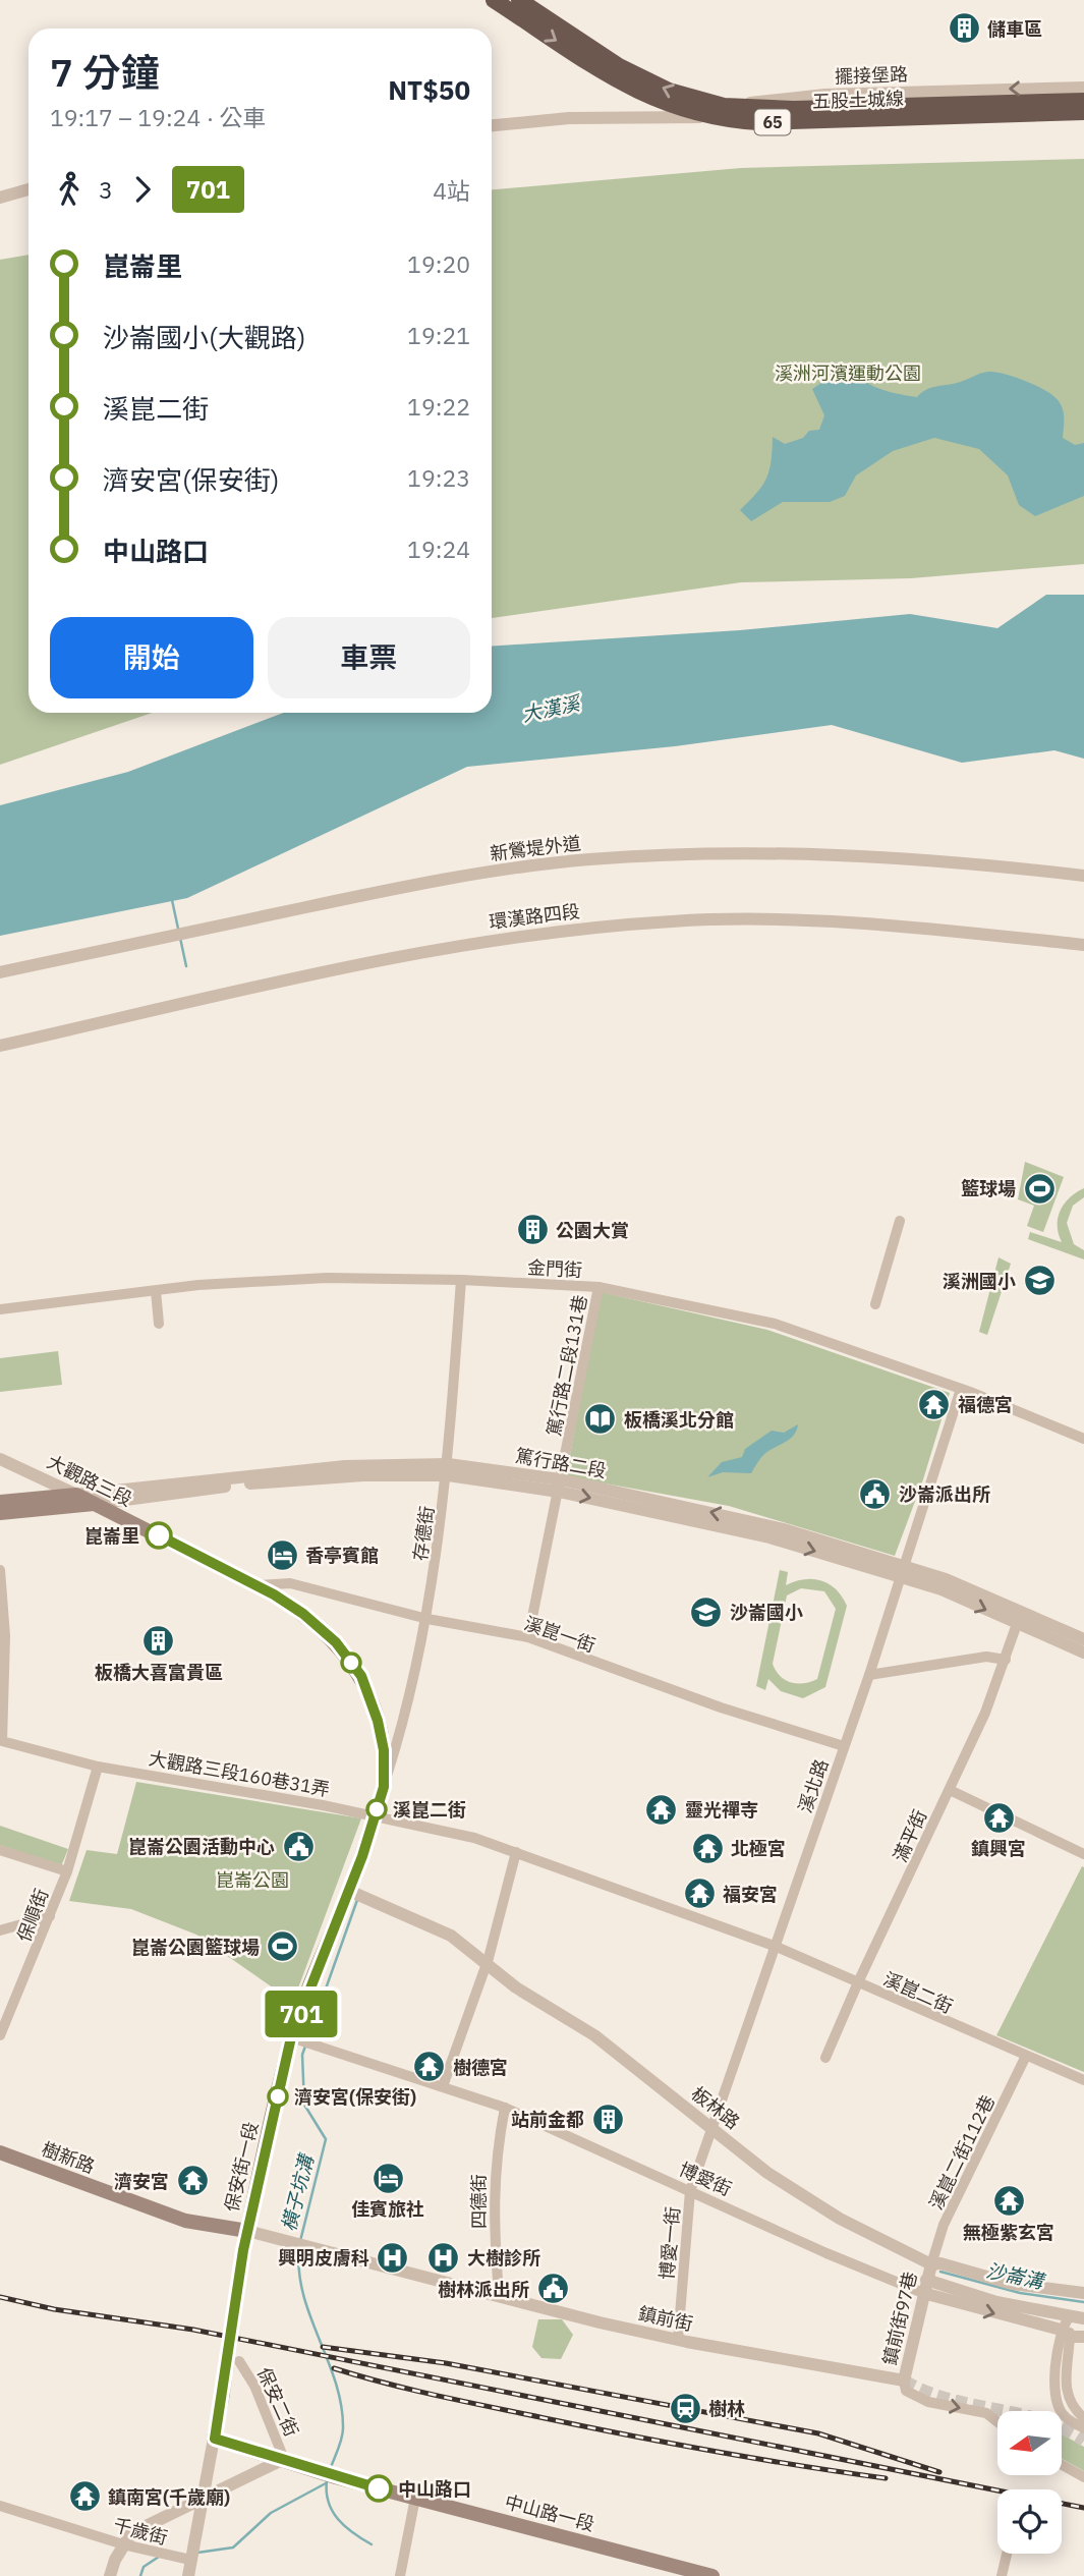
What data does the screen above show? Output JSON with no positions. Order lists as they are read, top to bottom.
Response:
{
  "streets": {
    "highway": ["五股土城線", "65"],
    "main road": [
      "大觀路三段",
      "樹新路",
      "保安街一段",
      "中山路一段"
    ],
    "street": [
      "擺接堡路",
      "新鶯堤外道",
      "環漢路四段",
      "金門街",
      "篤行路二段131巷",
      "篤行路二段",
      "存德街",
      "溪崑一街",
      "大觀路三段160巷31弄",
      "溪北路",
      "滿平街",
      "保順街",
      "溪崑二街",
      "板林路",
      "溪崑二街112巷",
      "博愛街",
      "四德街",
      "博愛一街",
      "鎮前街",
      "鎮前街97巷",
      "保安二街",
      "千歲街"
    ]
  },
  "crossings": [
    ["金門街", "篤行路二段131巷"],
    ["金門街", "存德街"],
    ["金門街", "溪北路"],
    ["篤行路二段131巷", "篤行路二段"],
    ["篤行路二段131巷", "溪崑一街"],
    ["篤行路二段", "大觀路三段"],
    ["篤行路二段", "存德街"],
    ["篤行路二段", "溪北路"],
    ["篤行路二段", "滿平街"],
    ["大觀路三段", "存德街"],
    ["大觀路三段", "溪崑一街"],
    ["大觀路三段", "大觀路三段160巷31弄"],
    ["大觀路三段", "溪崑二街"],
    ["大觀路三段", "板林路"],
    ["大觀路三段", "保安街一段"],
    ["存德街", "溪崑一街"],
    ["溪崑一街", "溪北路"],
    ["大觀路三段160巷31弄", "溪崑二街"],
    ["溪北路", "溪崑二街"],
    ["溪北路", "板林路"],
    ["溪北路", "博愛街"],
    ["溪北路", "博愛一街"],
    ["滿平街", "溪崑二街"],
    ["溪崑二街", "溪崑二街112巷"],
    ["板林路", "溪崑二街112巷"],
    ["板林路", "保安街一段"],
    ["板林路", "鎮前街97巷"],
    ["溪崑二街112巷", "鎮前街97巷"],
    ["樹新路", "保安街一段"],
    ["樹新路", "鎮前街"],
    ["保安街一段", "博愛街"],
    ["保安街一段", "鎮前街"],
    ["博愛街", "四德街"],
    ["博愛街", "博愛一街"],
    ["博愛街", "鎮前街97巷"],
    ["四德街", "鎮前街"],
    ["博愛一街", "鎮前街"],
    ["鎮前街", "鎮前街97巷"],
    ["保安二街", "中山路一段"]
  ],
  "water": ["大漢溪", "橫子坑溝", "沙崙溝"],
  "parks": ["溪洲河濱運動公園", "崑崙公園"],
  "places": {
    "building": [
      "儲車區",
      "公園大賞",
      "板橋大喜富貴區",
      "站前金都"
    ],
    "sports": ["籃球場", "崑崙公園籃球場"],
    "school or university": ["溪洲國小", "沙崙國小"],
    "temple": [
      "福德宮",
      "靈光禪寺",
      "鎮興宮",
      "北極宮",
      "福安宮",
      "樹德宮",
      "濟安宮",
      "無極紫玄宮",
      "鎮南宮(千歲廟)"
    ],
    "library": ["板橋溪北分館"],
    "public building": ["沙崙派出所", "崑崙公園活動中心", "樹林派出所"],
    "other": [
      "崑崙里",
      "溪崑二街",
      "濟安宮(保安街)",
      "中山路口"
    ],
    "hotel": ["香亭賓館", "佳賓旅社"],
    "hospital": ["興明皮膚科", "大樹診所"],
    "station": ["樹林"]
  },
  "lines": ["bus line 701"],
  "north": "left",
  "page": {
    "on_map": "701",
    "heading": ["7 分鐘", "19:17 – 19:24 · 公車", "NT$50"],
    "legs": ["3", "701", "4站"],
    "list": [
      {
        "name": "崑崙里",
        "value": "19:20"
      },
      {
        "name": "沙崙國小(大觀路)",
        "value": "19:21"
      },
      {
        "name": "溪崑二街",
        "value": "19:22"
      },
      {
        "name": "濟安宮(保安街)",
        "value": "19:23"
      },
      {
        "name": "中山路口",
        "value": "19:24"
      }
    ],
    "buttons": ["開始", "車票"]
  }
}
